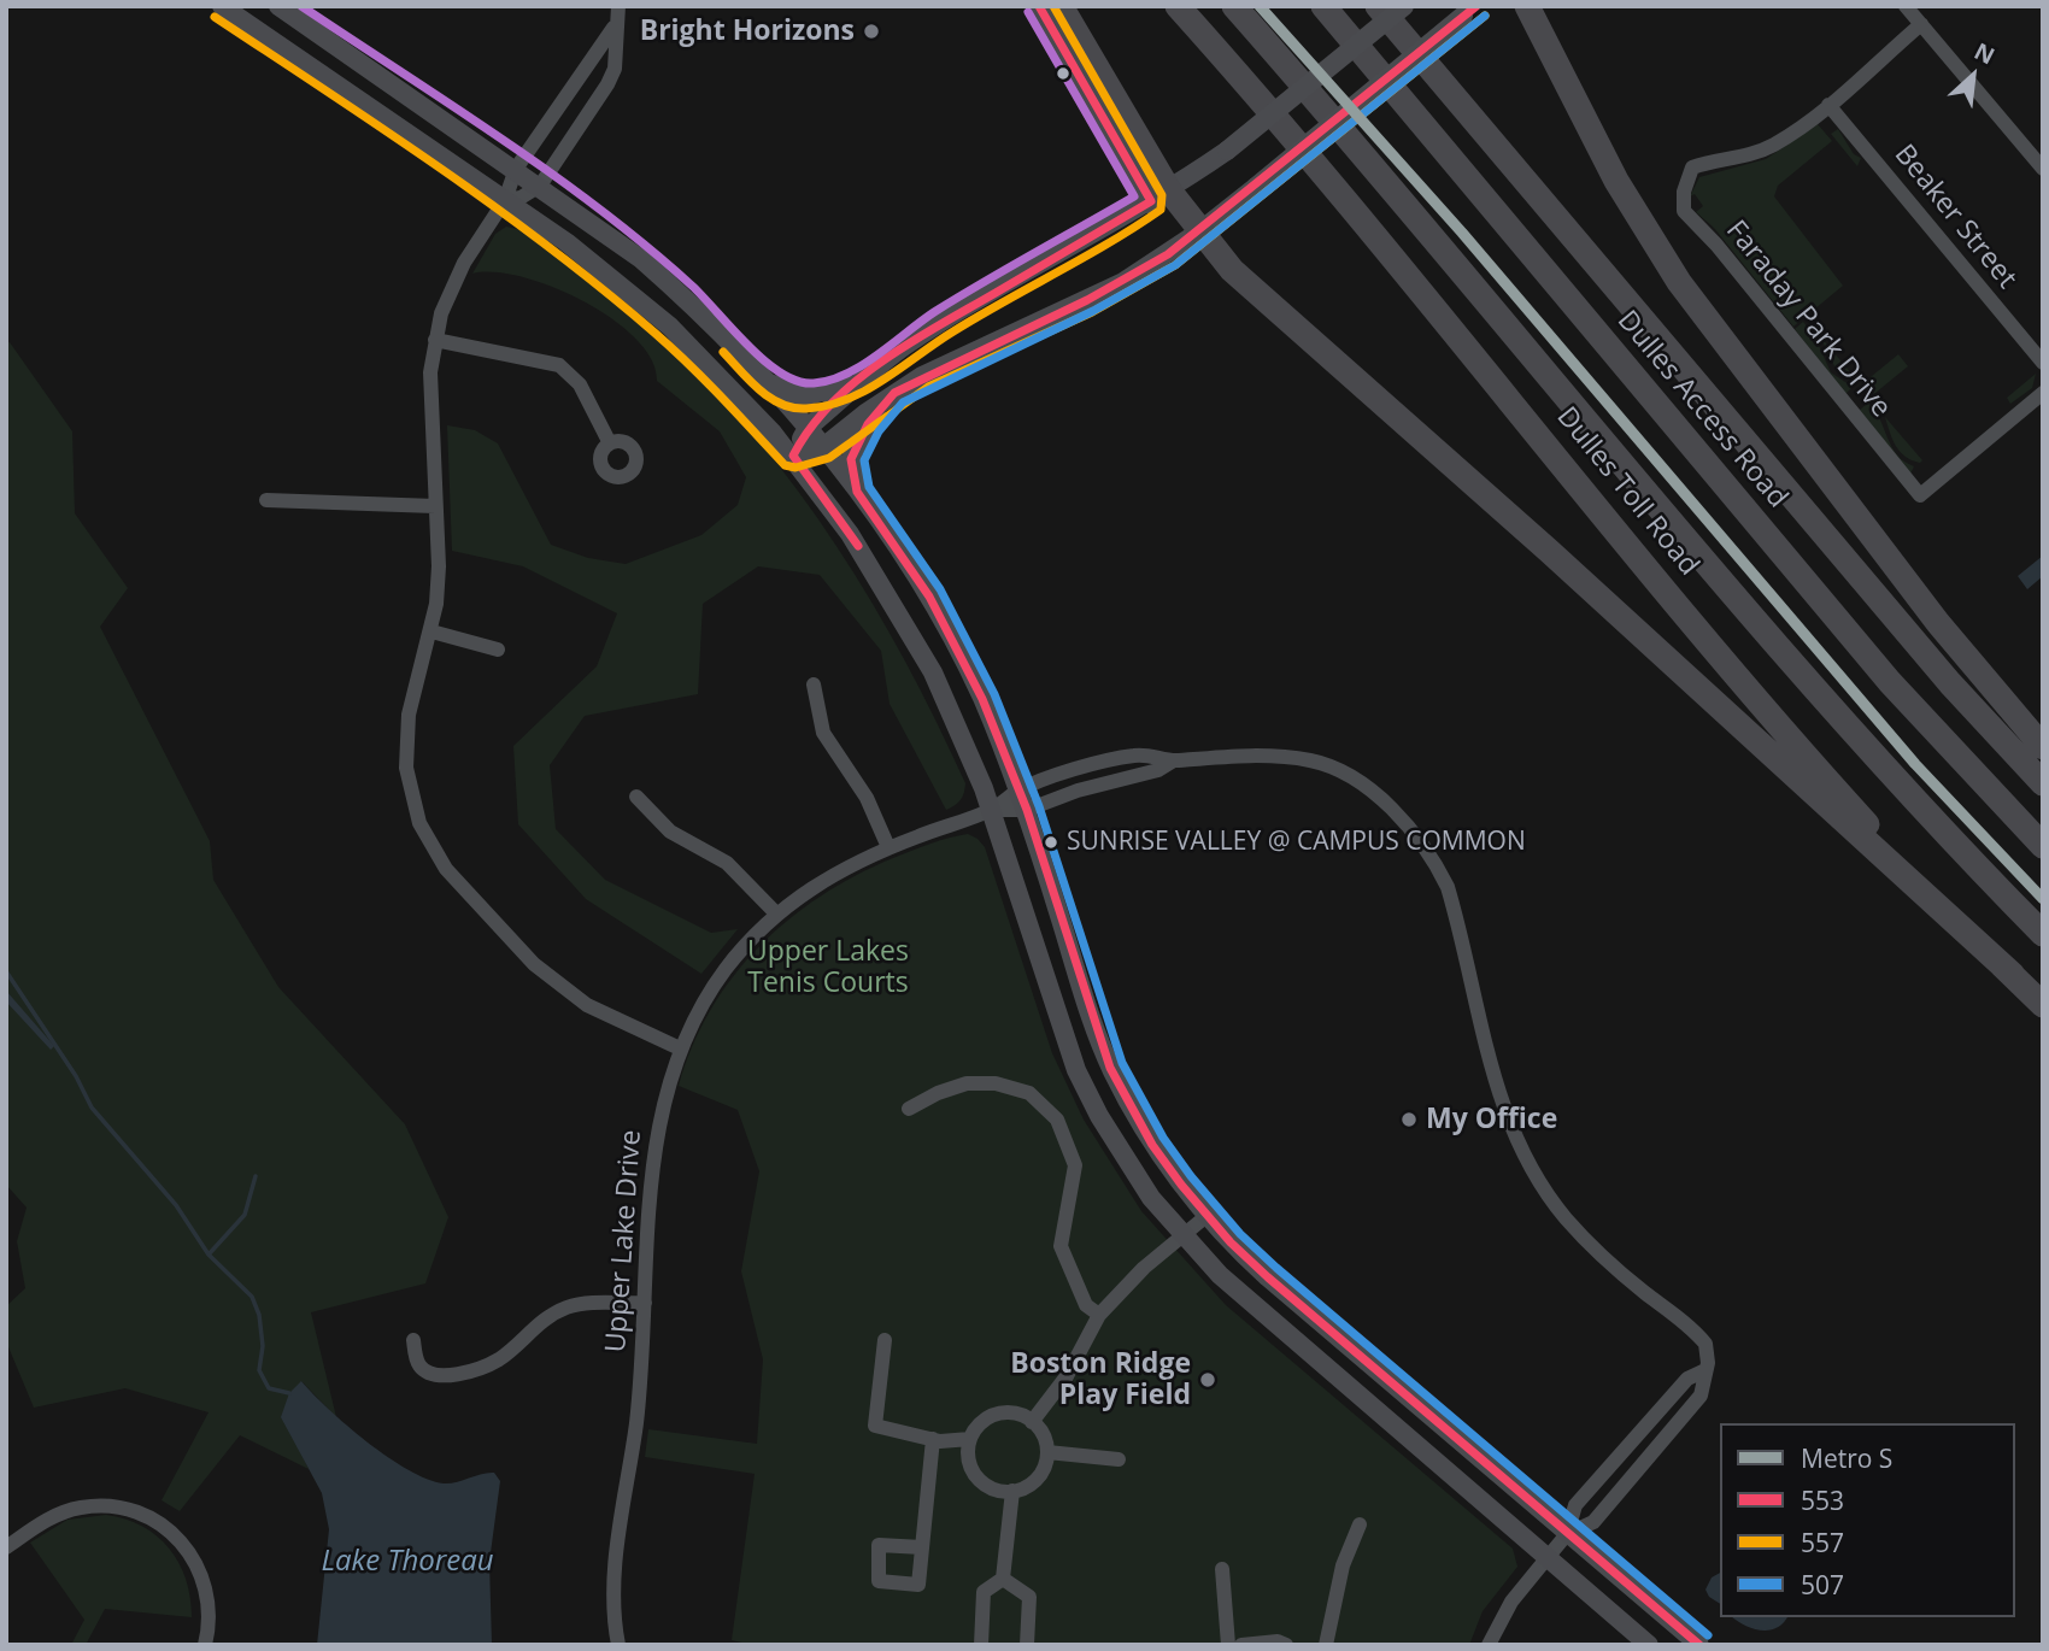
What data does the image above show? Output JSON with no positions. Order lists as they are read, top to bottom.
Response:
{
  "streets": {
    "highway": ["Dulles Access Road", "Dulles Toll Road"],
    "street": ["Beaker Street", "Faraday Park Drive", "Upper Lake Drive"]
  },
  "crossings": [
    ["Beaker Street", "Faraday Park Drive"]
  ],
  "water": ["Lake Thoreau"],
  "parks": ["Upper Lakes Tenis Courts"],
  "places": [
    "Bright Horizons",
    "SUNRISE VALLEY @ CAMPUS COMMON",
    "My Office",
    "Boston Ridge Play Field"
  ],
  "lines": [
    "metro line S",
    "transit line 553",
    "transit line 557",
    "transit line 507"
  ],
  "legend": [
    "Metro S",
    "553",
    "557",
    "507"
  ],
  "north": "top right"
}
